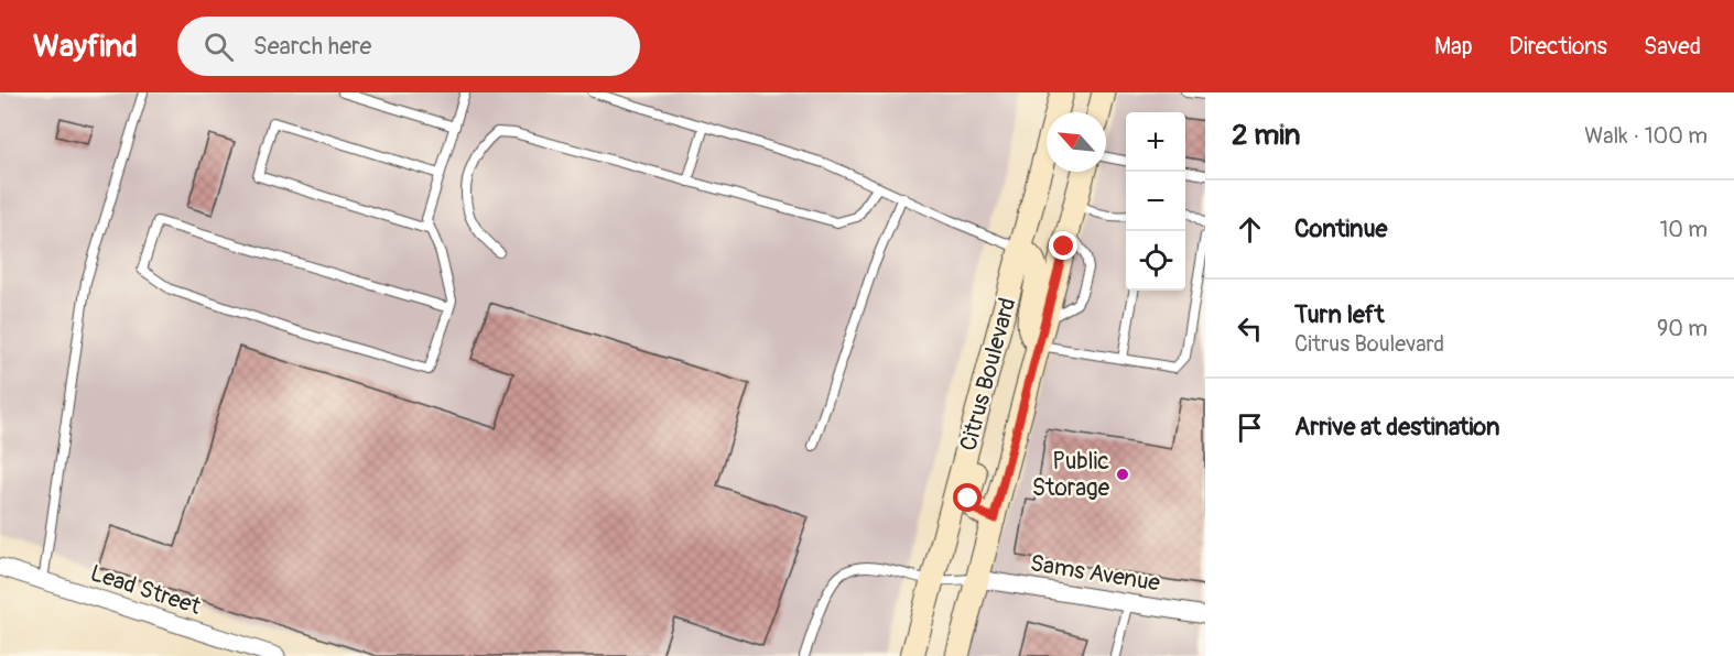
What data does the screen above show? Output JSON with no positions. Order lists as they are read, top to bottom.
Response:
{
  "streets": {
    "street": ["Citrus Boulevard", "Sams Avenue", "Lead Street"]
  },
  "crossings": [
    ["Citrus Boulevard", "Sams Avenue"]
  ],
  "places": ["Public Storage"],
  "north": "top left",
  "page": {
    "header": "Wayfind",
    "search": "Search here",
    "nav": ["Map", "Directions", "Saved"],
    "heading": ["2 min", "Walk · 100 m"],
    "map_buttons": ["+", "−"],
    "list": [
      ["Continue", "10 m"],
      ["Turn left", "Citrus Boulevard", "90 m"],
      "Arrive at destination"
    ]
  }
}
